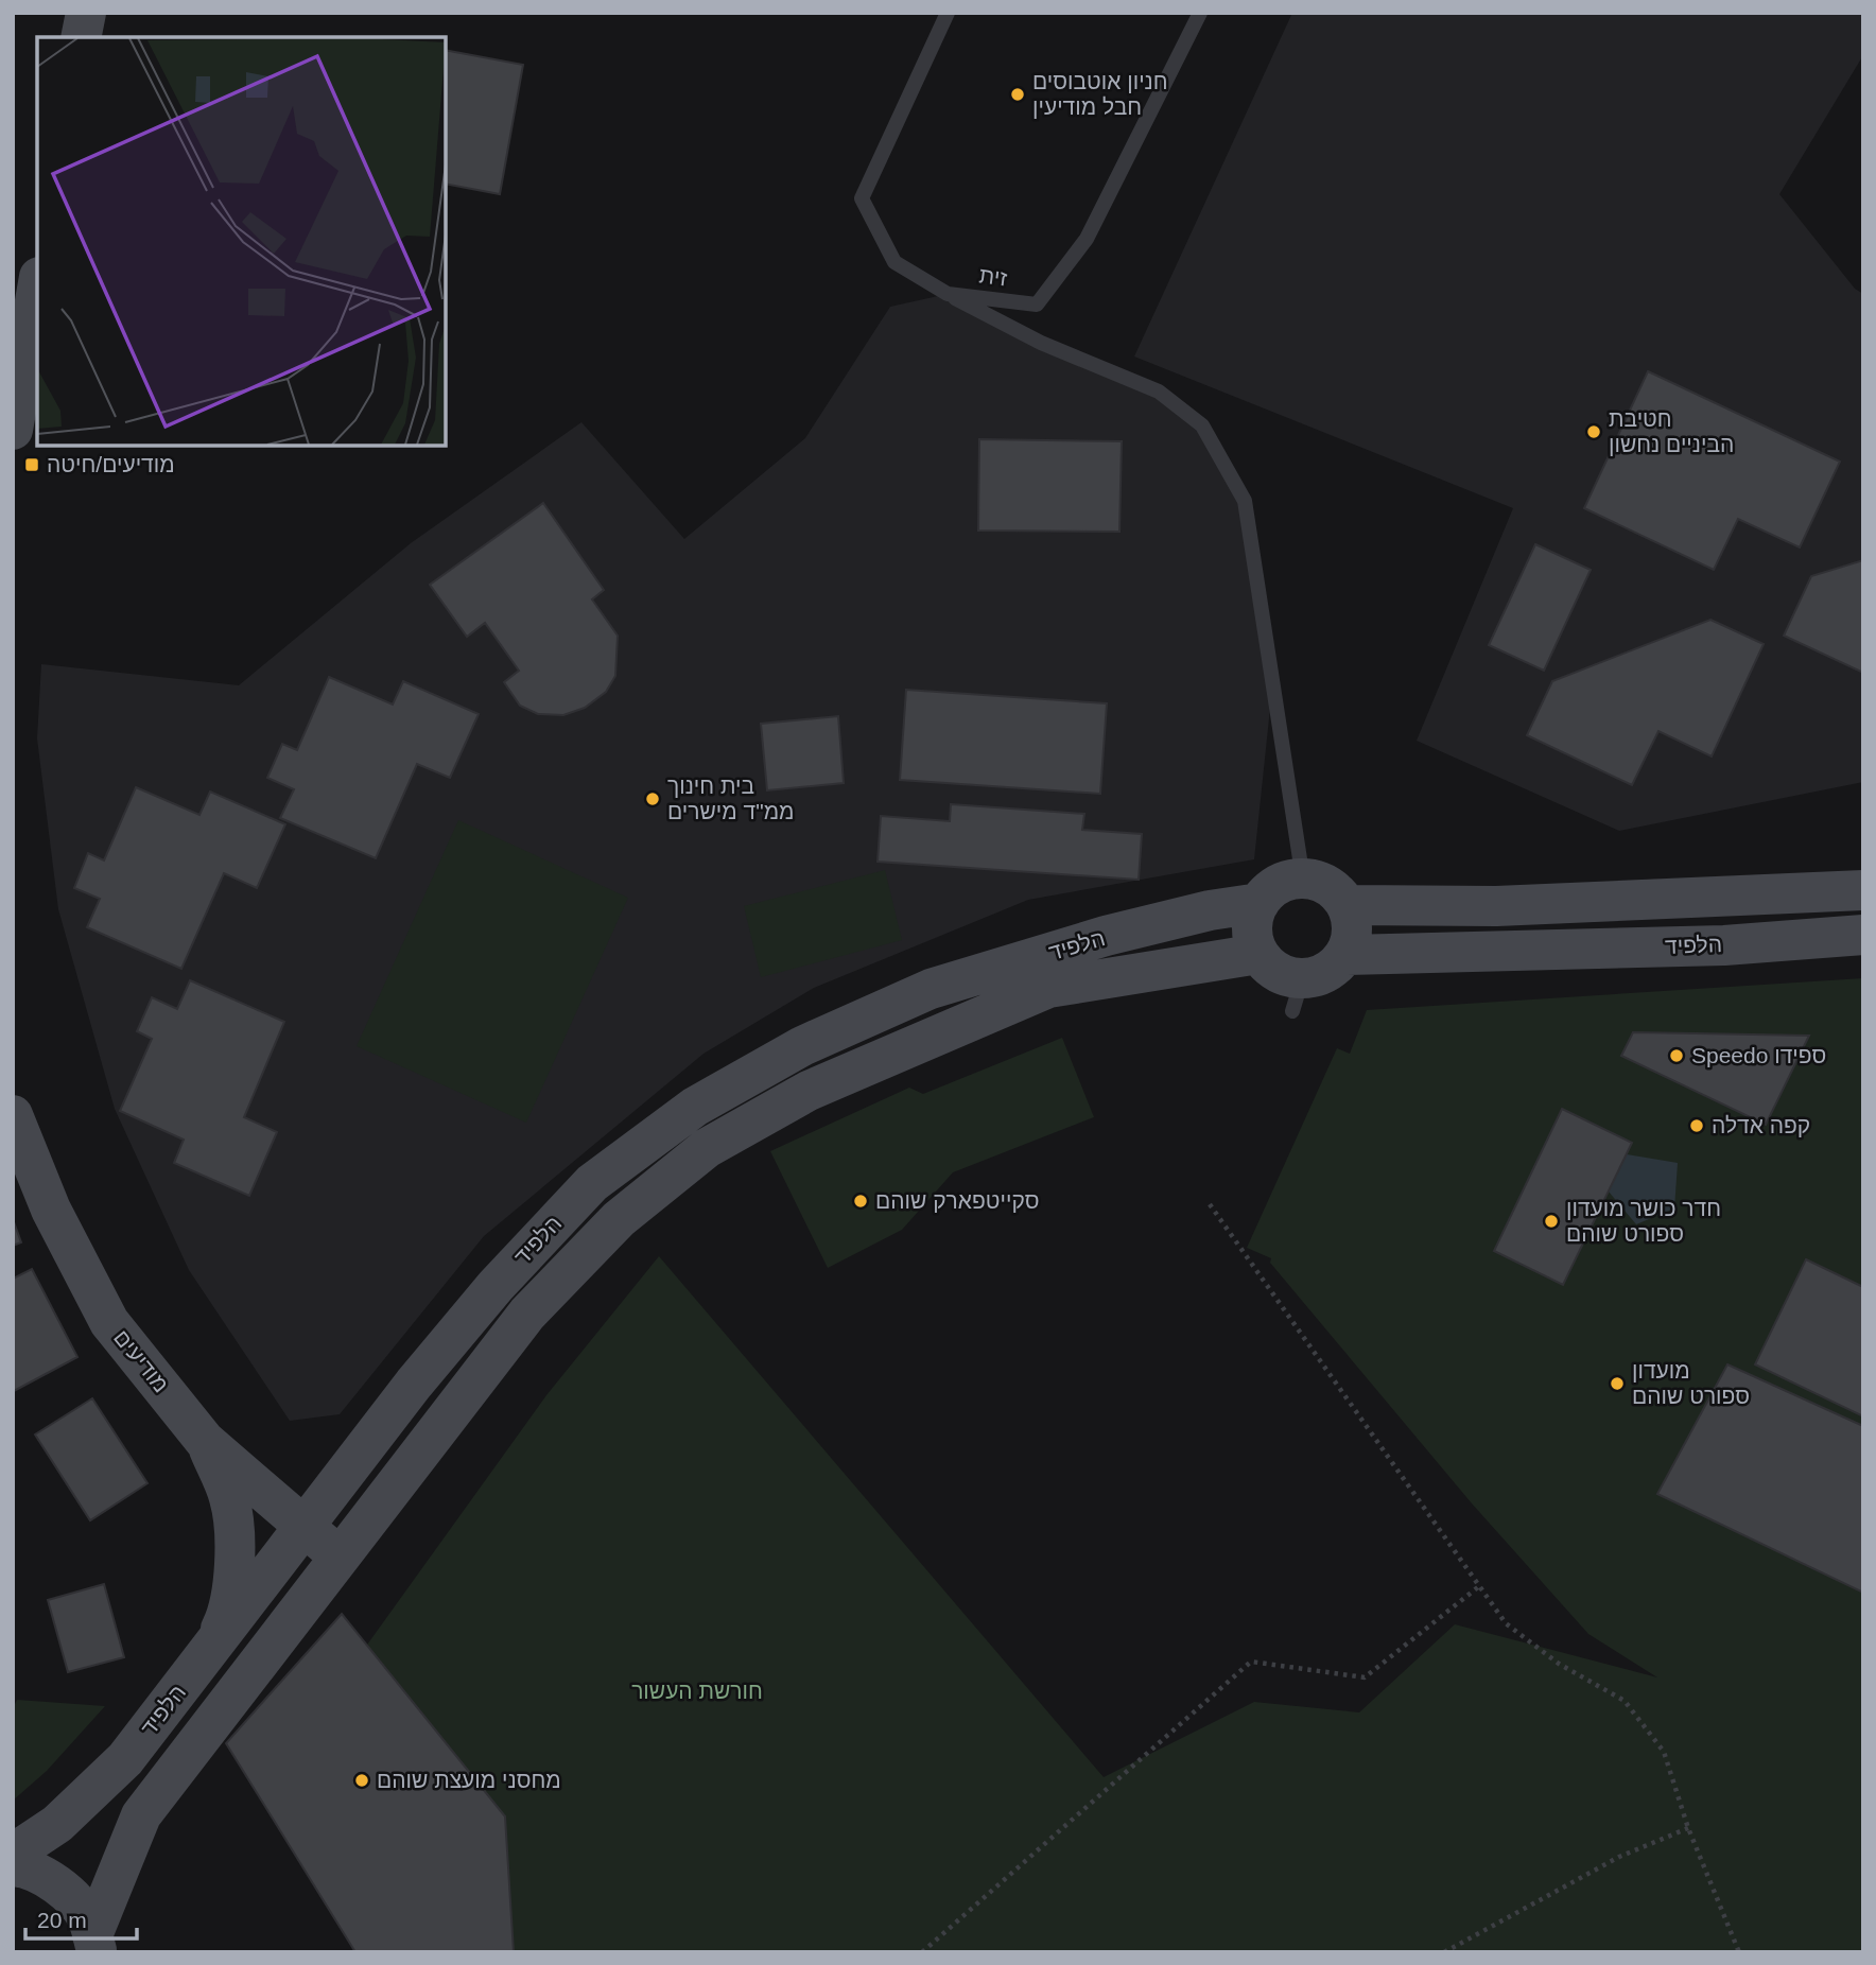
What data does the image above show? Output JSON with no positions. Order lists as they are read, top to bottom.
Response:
{
  "streets": {
    "street": ["הלפיד", "מודיעים"],
    "lane": ["זית"]
  },
  "crossings": [
    ["הלפיד", "מודיעים"]
  ],
  "parks": ["חורשת העשור"],
  "places": {
    "other": [
      "חניון אוטבוסים חבל מודיעין",
      "חטיבת הביניים נחשון",
      "בית חינוך ממ\"ד מישרים",
      "Speedo ספידו",
      "קפה אדלה",
      "סקייטפארק שוהם",
      "חדר כושר מועדון ספורט שוהם",
      "מועדון ספורט שוהם",
      "מחסני מועצת שוהם"
    ],
    "transit": ["מודיעים/חיטה"]
  },
  "scale_bar": "20 m"
}
